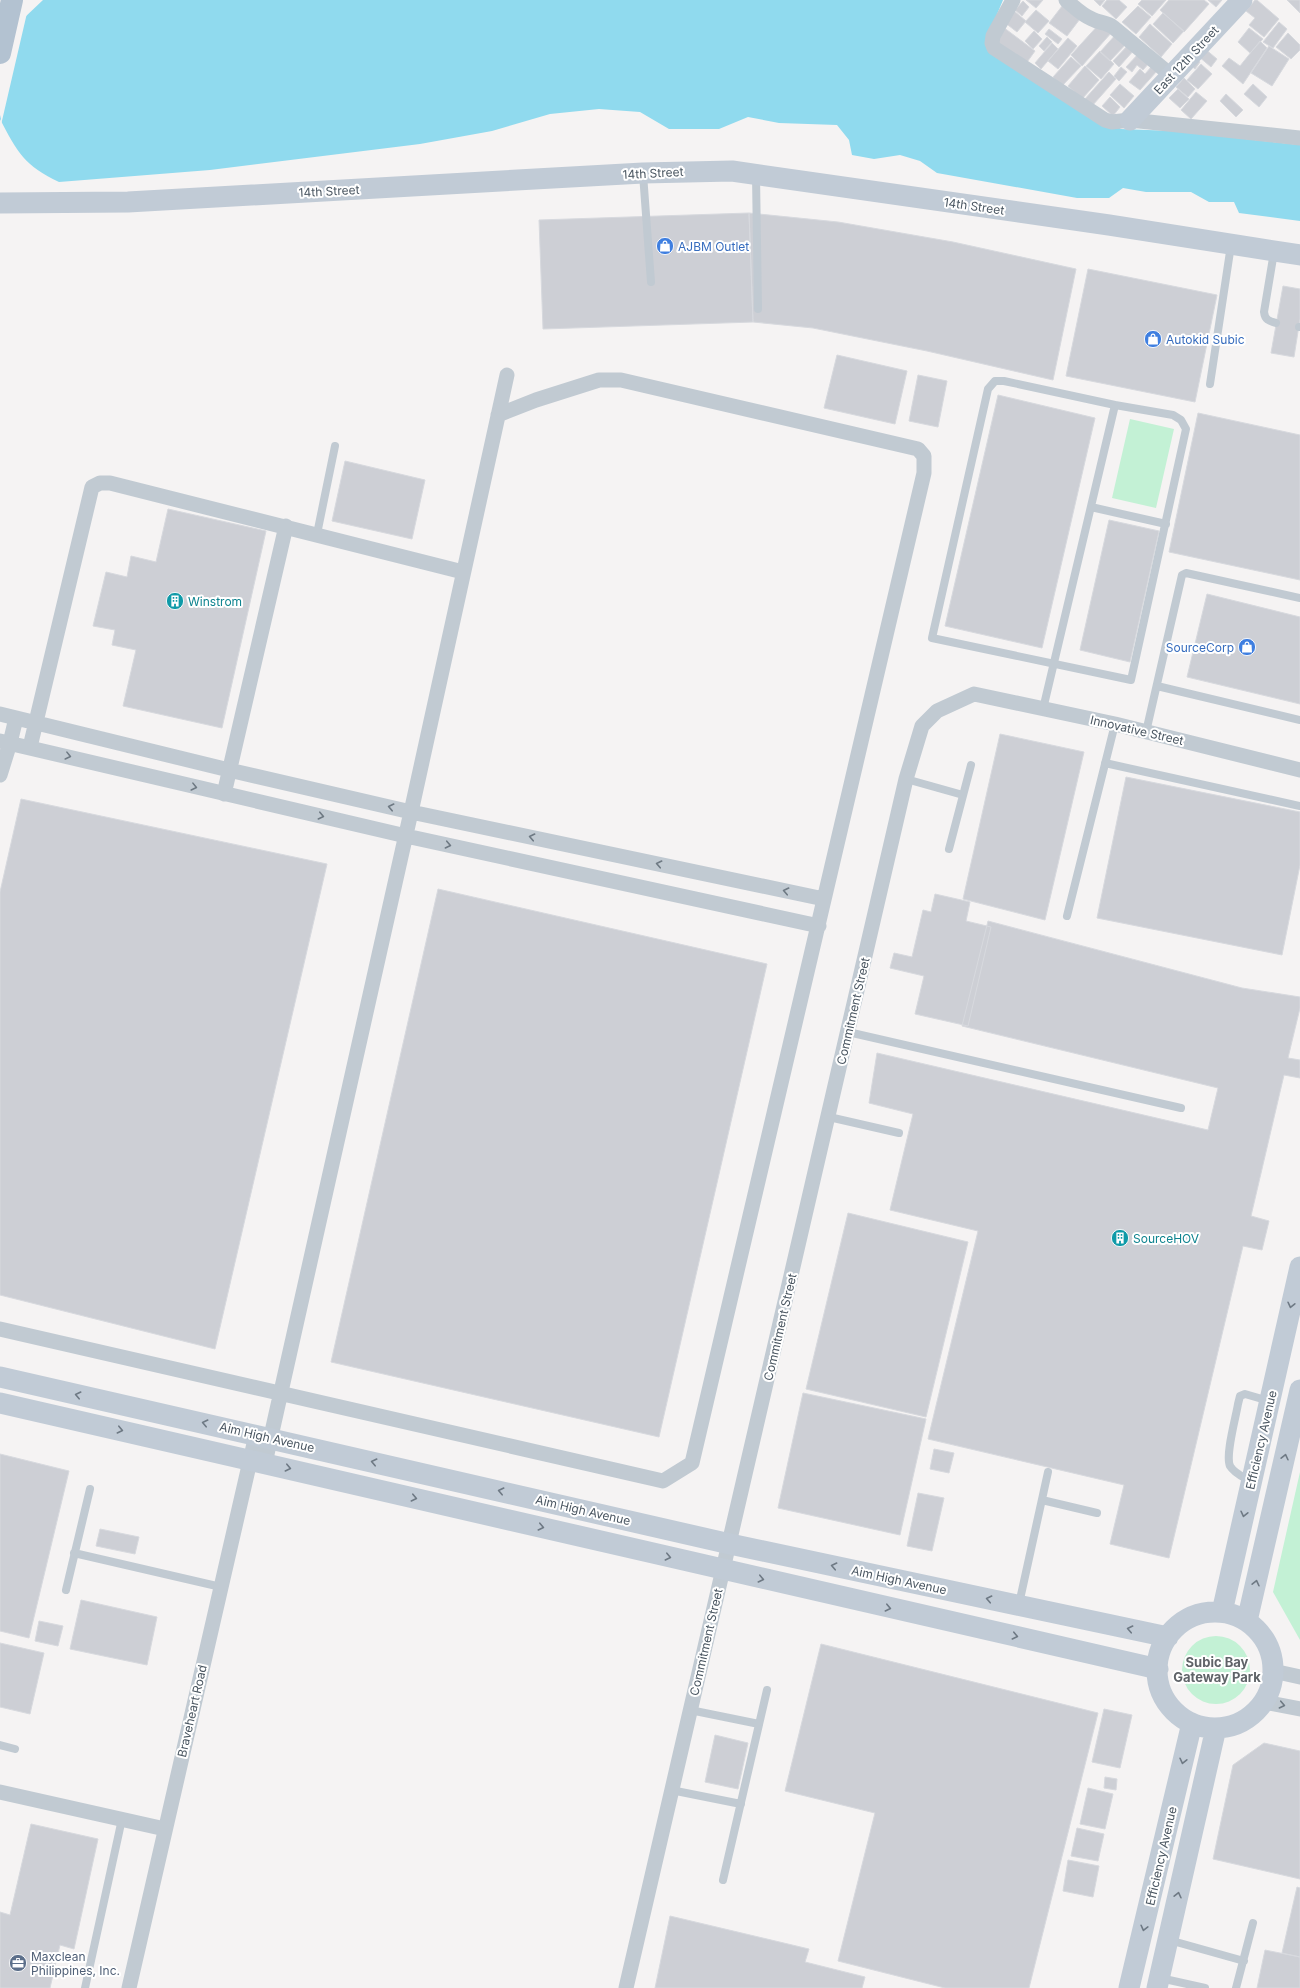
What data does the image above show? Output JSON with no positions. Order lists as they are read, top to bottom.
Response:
{
  "streets": {
    "street": [
      "East 12th Street",
      "14th Street",
      "Innovative Street",
      "Commitment Street",
      "Aim High Avenue",
      "Efficiency Avenue",
      "Braveheart Road"
    ]
  },
  "crossings": [
    ["Innovative Street", "Commitment Street"],
    ["Commitment Street", "Aim High Avenue"],
    ["Aim High Avenue", "Efficiency Avenue"],
    ["Aim High Avenue", "Braveheart Road"]
  ],
  "districts": ["Subic Bay Gateway Park"],
  "places": {
    "shop": ["AJBM Outlet", "Autokid Subic", "SourceCorp"],
    "building": ["Winstrom", "SourceHOV"],
    "office": ["Maxclean Philippines, Inc."]
  }
}
